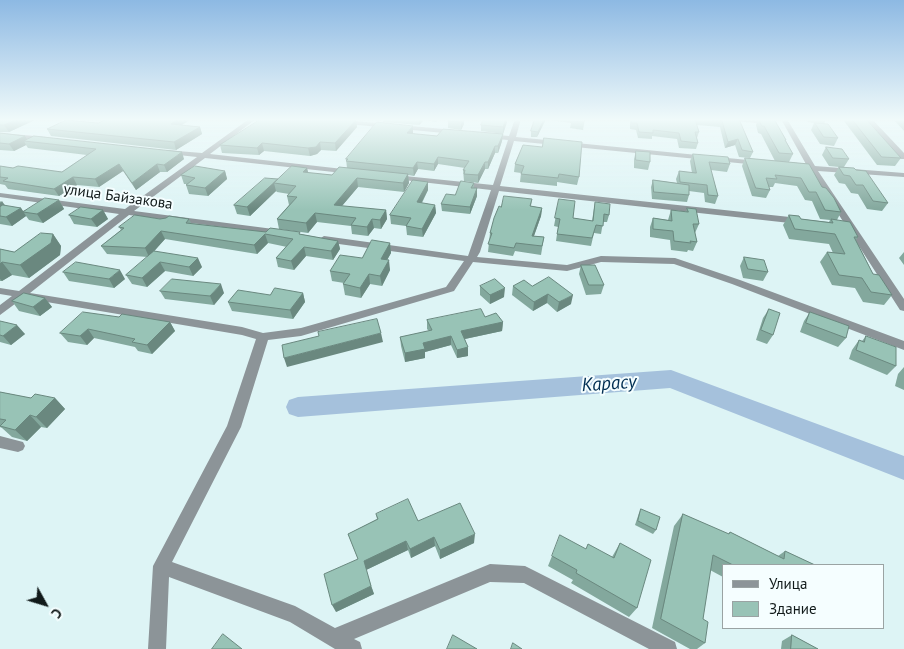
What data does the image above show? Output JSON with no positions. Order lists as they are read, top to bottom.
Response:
{
  "streets": {
    "street": ["улица Байзакова"]
  },
  "water": ["Карасу"],
  "legend": ["Улица", "Здание"],
  "north": "bottom right"
}
